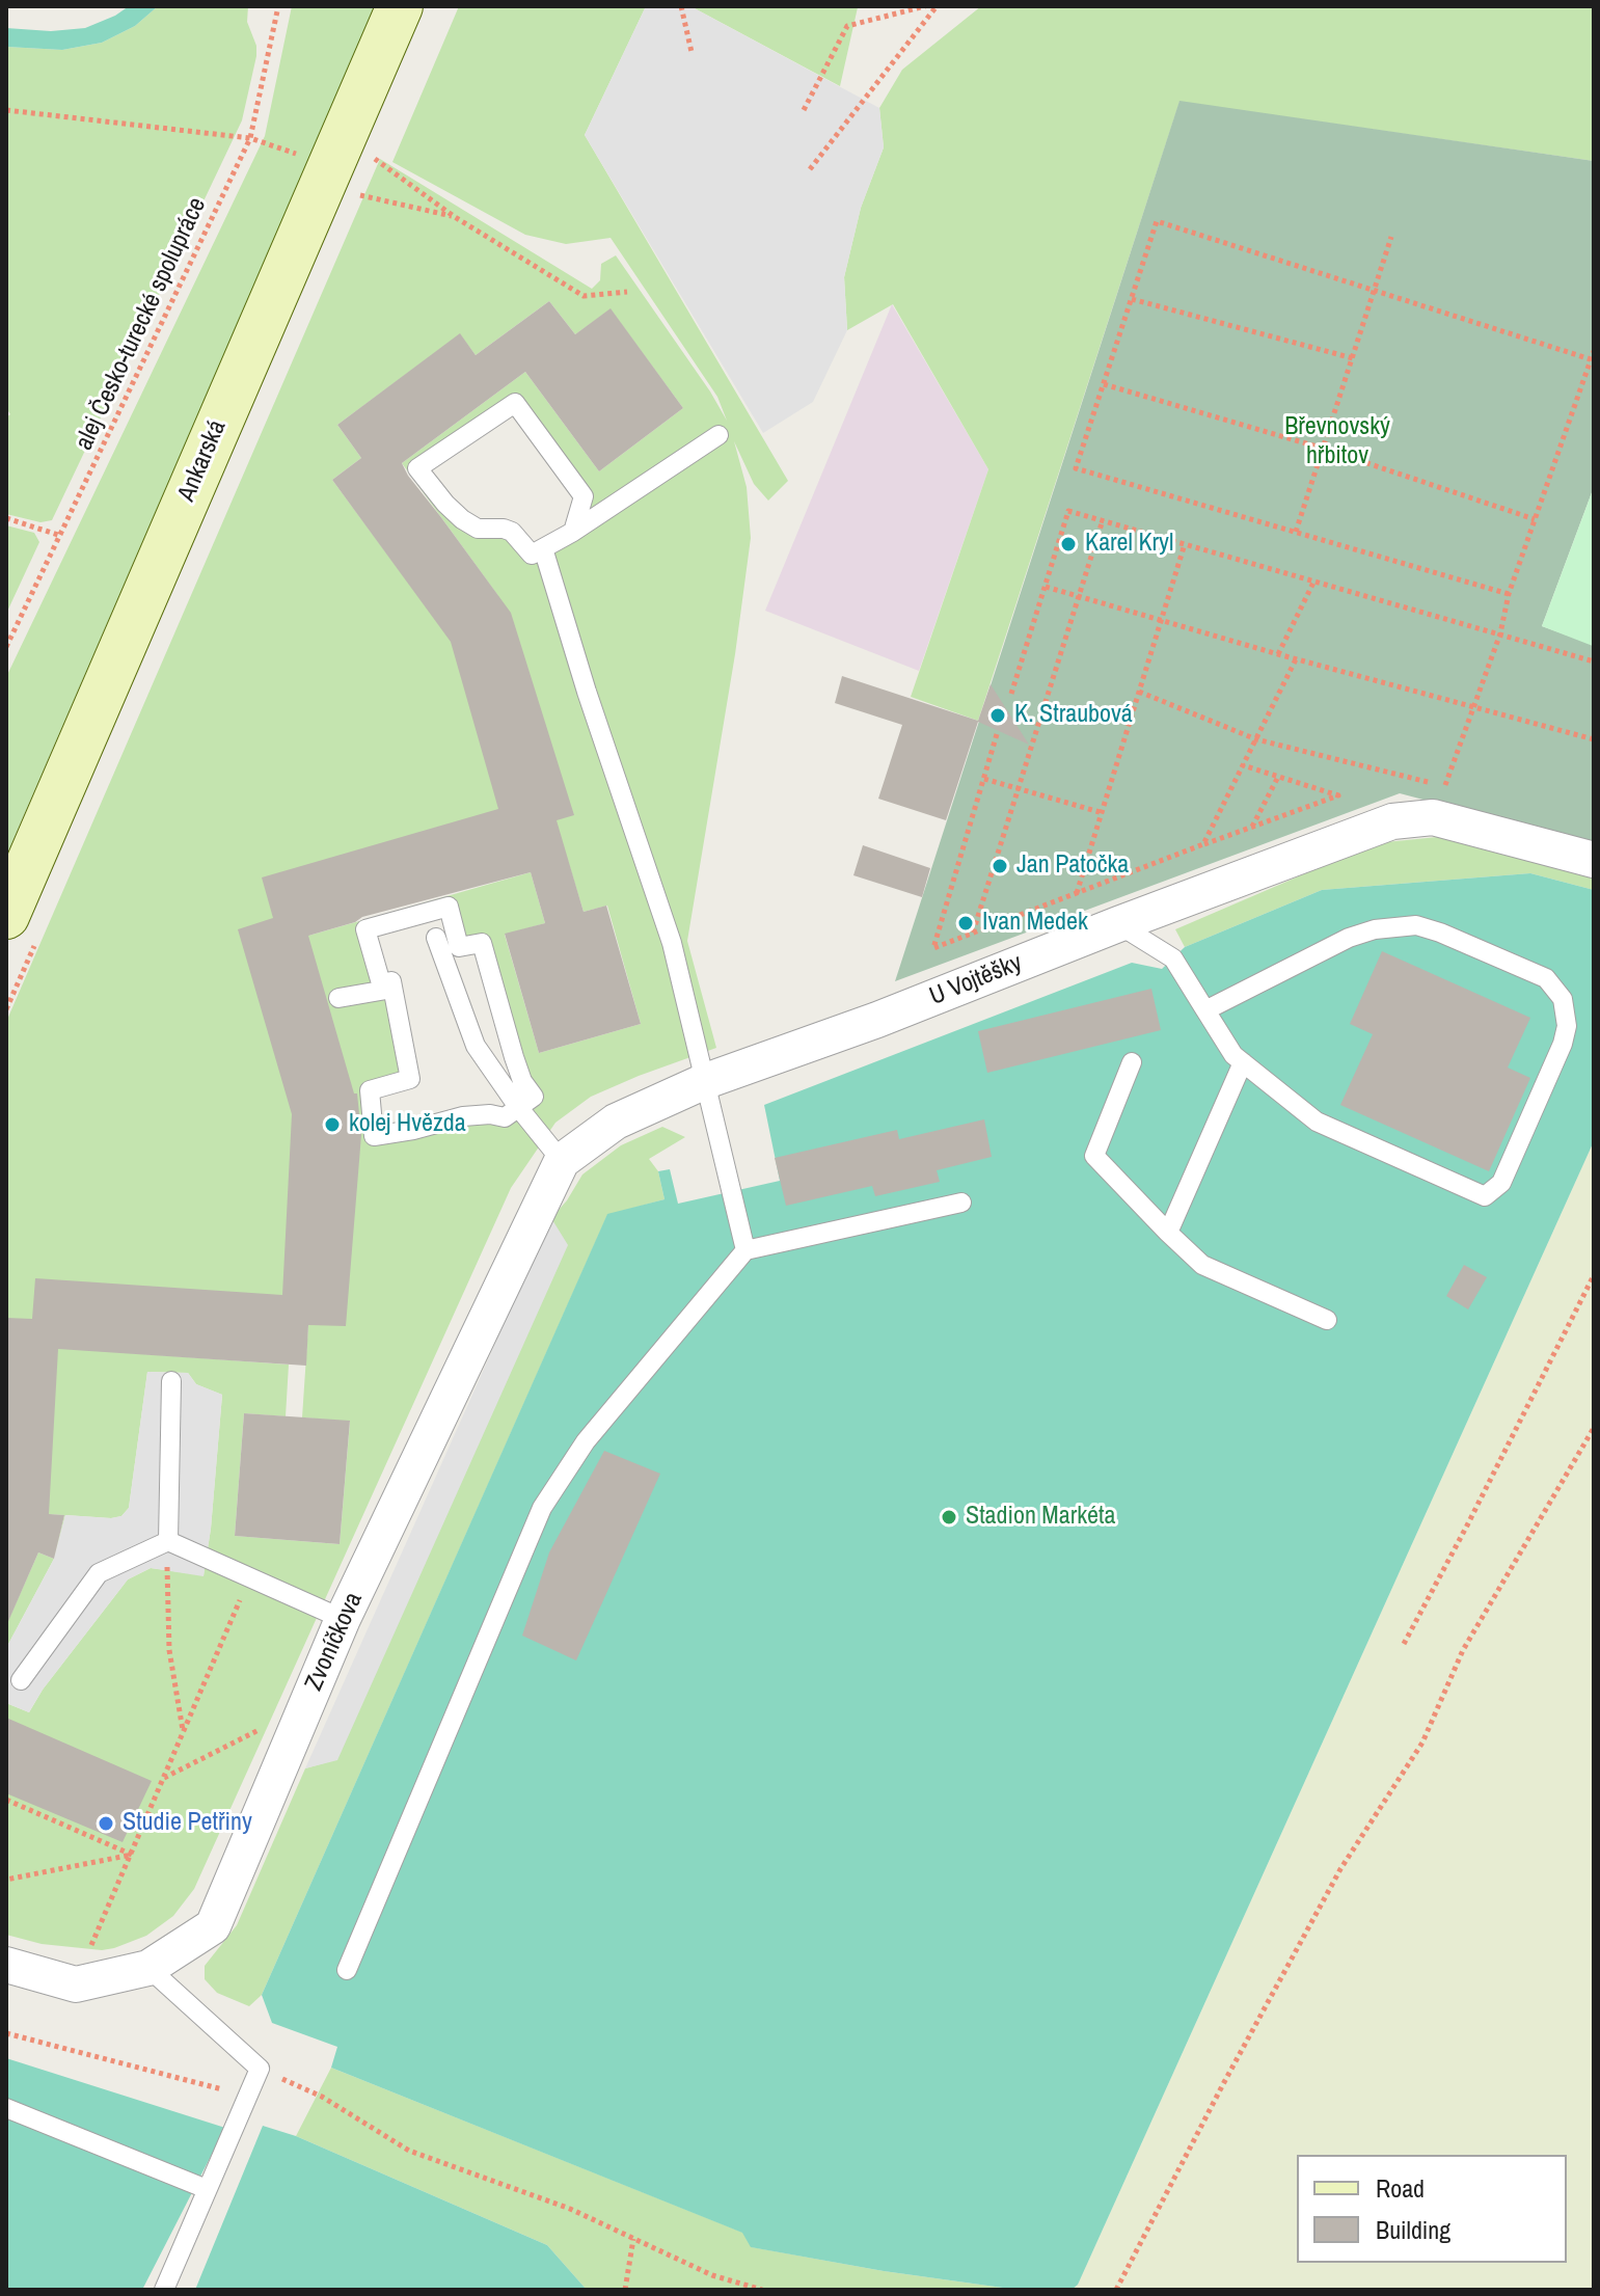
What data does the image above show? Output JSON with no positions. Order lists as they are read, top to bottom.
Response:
{
  "streets": {
    "street": ["Ankarská", "U Vojtěšky", "Zvoníčkova"],
    "path": ["alej Česko-turecké spolupráce"]
  },
  "crossings": [
    ["U Vojtěšky", "Zvoníčkova"]
  ],
  "parks": ["Břevnovský hřbitov"],
  "places": [
    "Karel Kryl",
    "K. Straubová",
    "Jan Patočka",
    "Ivan Medek",
    "kolej Hvězda",
    "Stadion Markéta",
    "Studie Petřiny"
  ],
  "legend": ["Road", "Building"]
}
